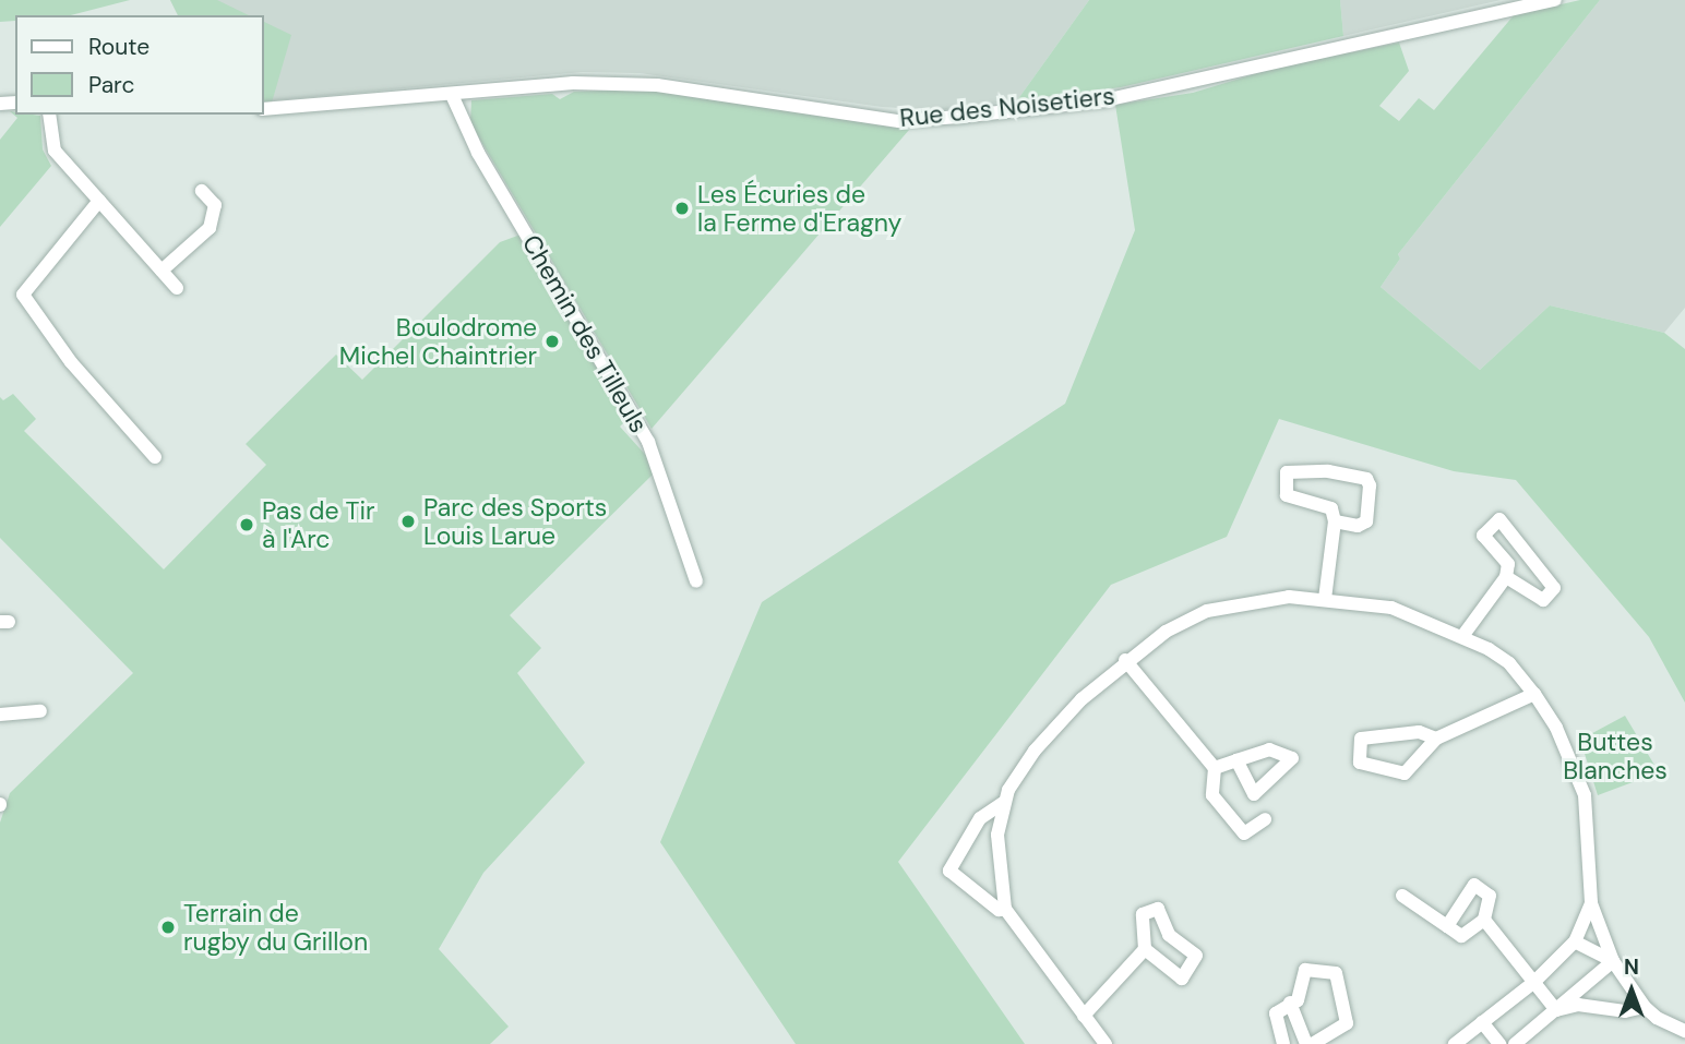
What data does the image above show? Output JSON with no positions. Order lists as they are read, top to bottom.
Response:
{
  "streets": {
    "street": ["Rue des Noisetiers", "Chemin des Tilleuls"]
  },
  "crossings": [
    ["Rue des Noisetiers", "Chemin des Tilleuls"]
  ],
  "parks": ["Buttes Blanches"],
  "places": [
    "Les Écuries de la Ferme d'Eragny",
    "Boulodrome Michel Chaintrier",
    "Parc des Sports Louis Larue",
    "Pas de Tir à l'Arc",
    "Terrain de rugby du Grillon"
  ],
  "legend": ["Route", "Parc"],
  "north": "top"
}
